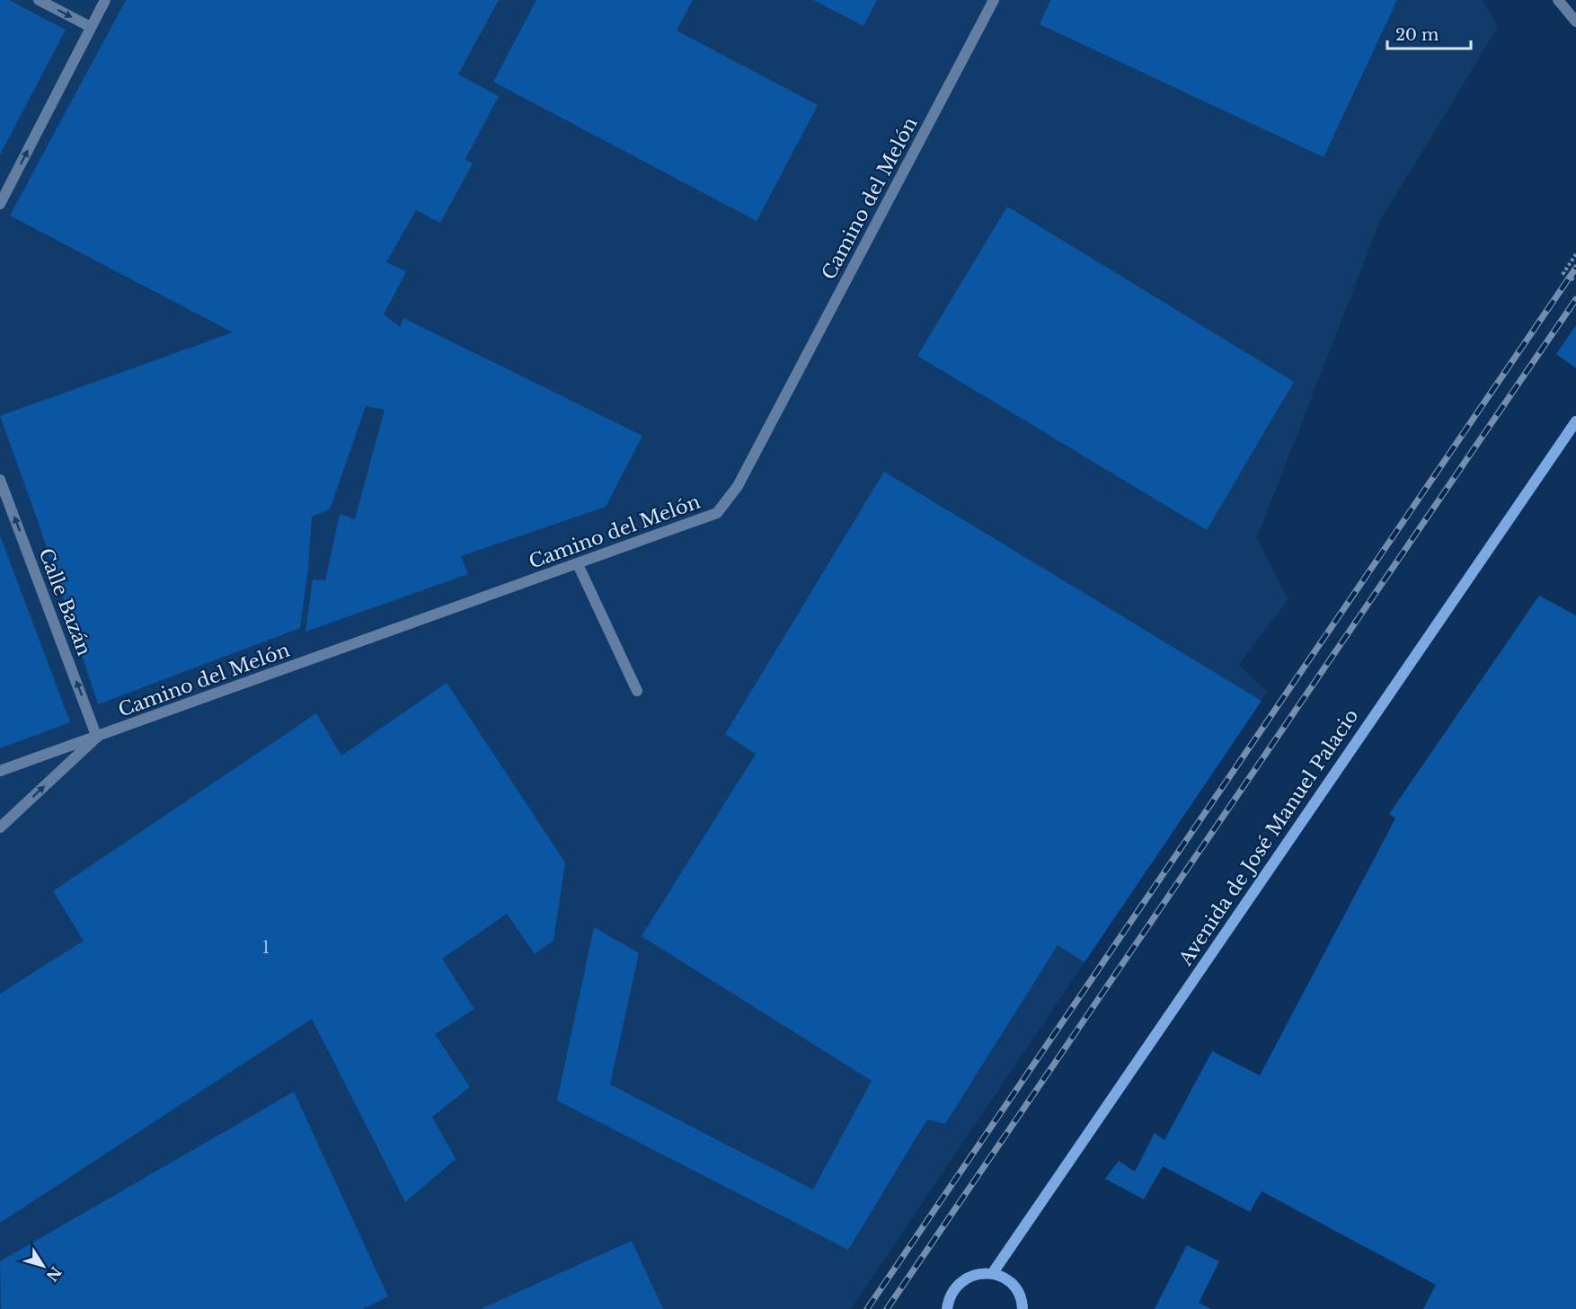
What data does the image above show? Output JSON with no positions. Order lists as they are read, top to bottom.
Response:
{
  "streets": {
    "street": ["Camino del Melón", "Calle Bazán", "Avenida de José Manuel Palacio"]
  },
  "crossings": [
    ["Camino del Melón", "Calle Bazán"]
  ],
  "one_way": ["Calle Bazán"],
  "house_numbers": ["1"],
  "scale_bar": "20 m",
  "north": "bottom right"
}
